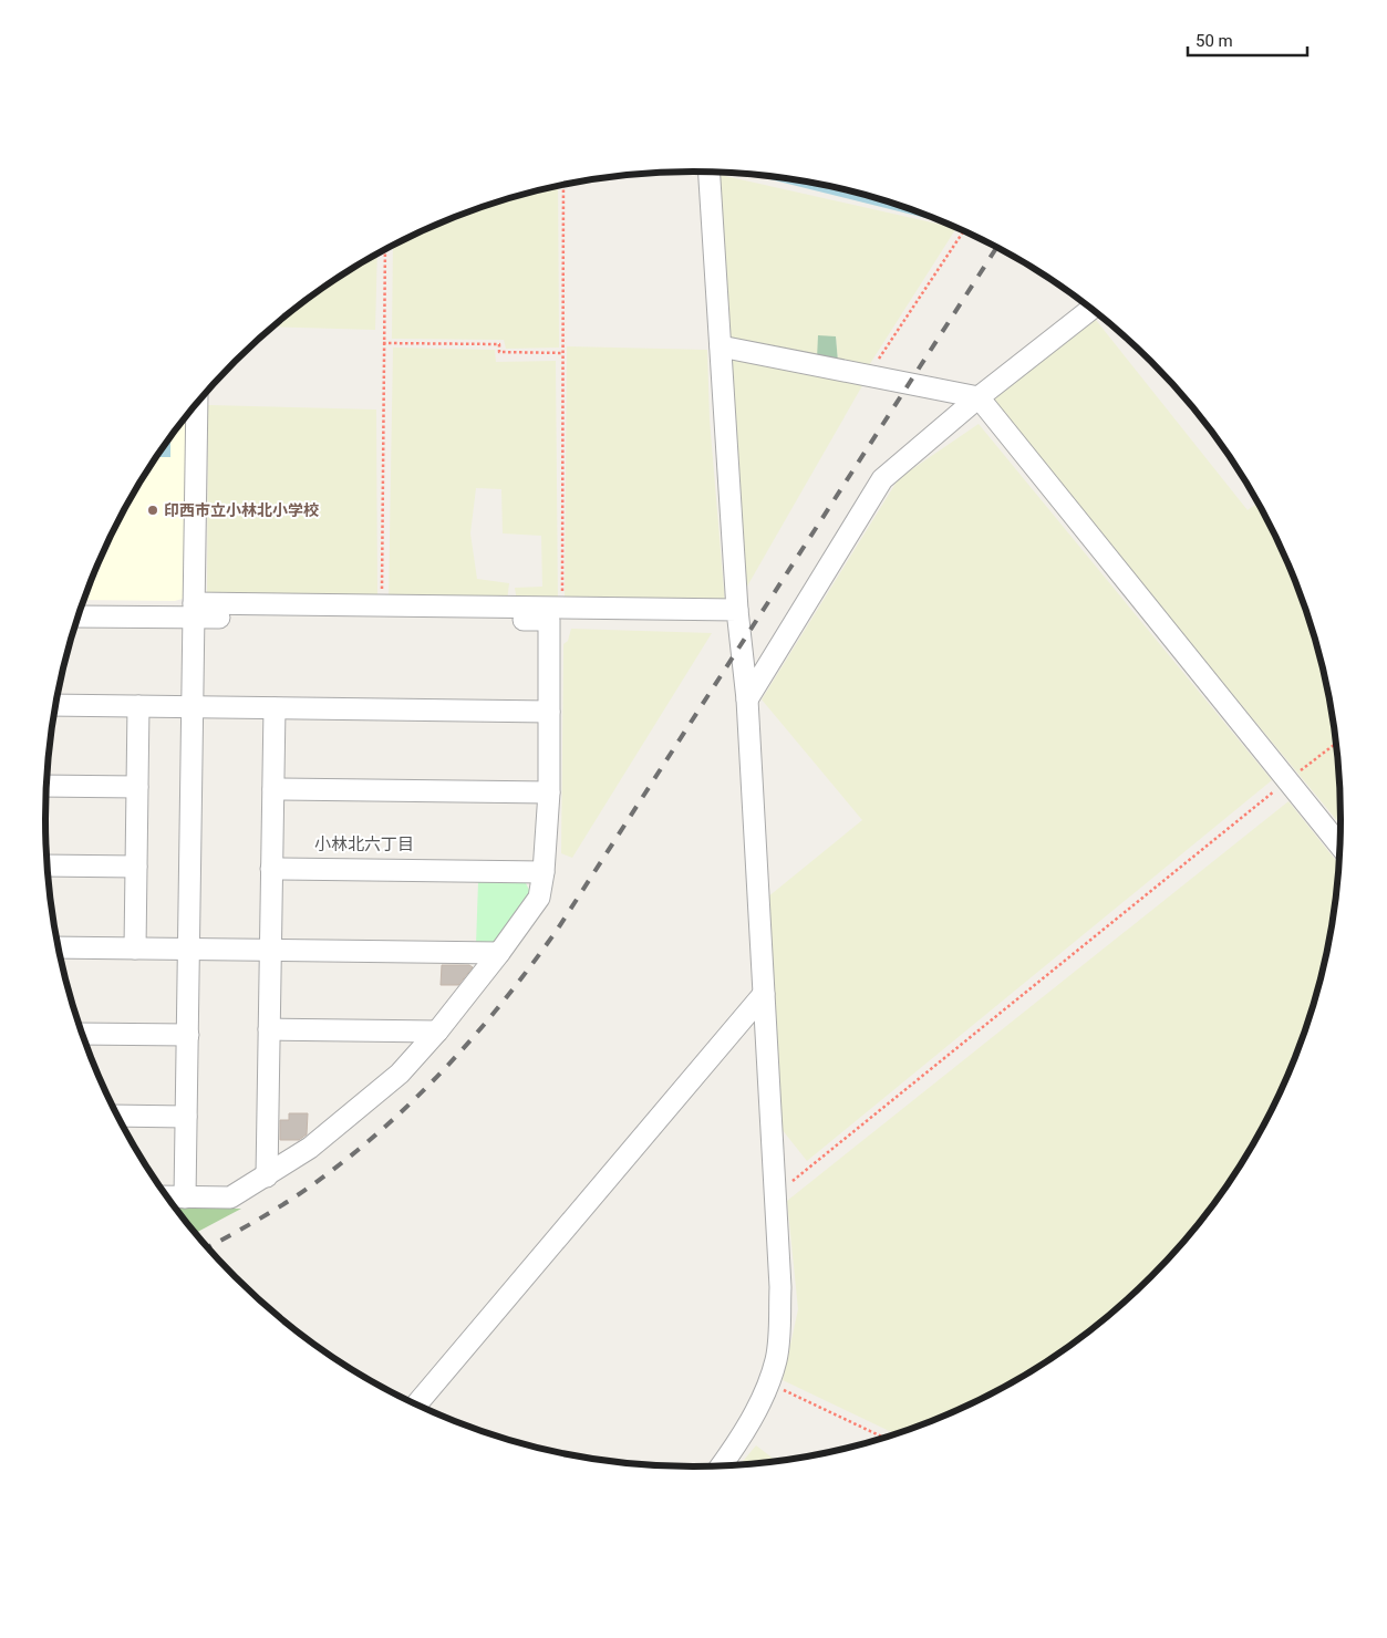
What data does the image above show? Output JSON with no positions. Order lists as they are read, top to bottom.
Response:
{
  "districts": ["小林北六丁目"],
  "places": ["印西市立小林北小学校"],
  "scale_bar": "50 m"
}
